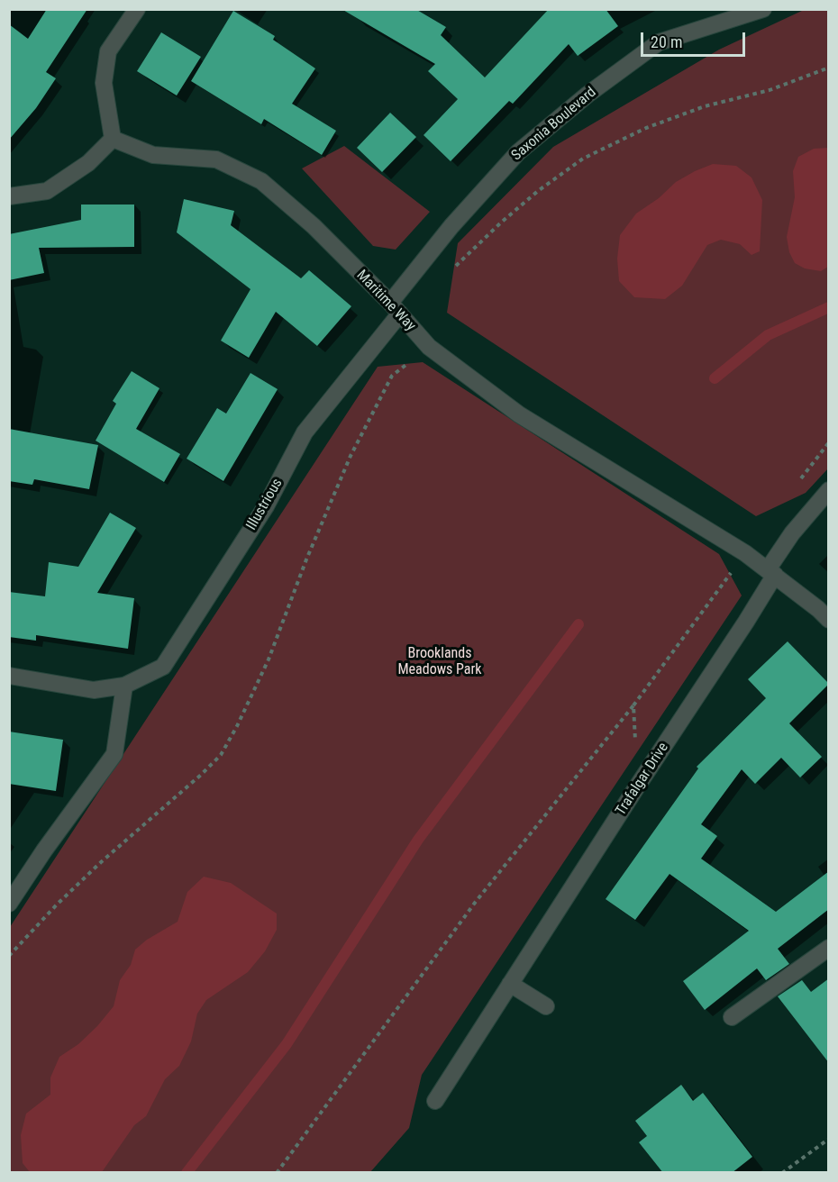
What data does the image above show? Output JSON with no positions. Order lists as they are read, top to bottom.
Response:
{
  "streets": {
    "street": [
      "Saxonia Boulevard",
      "Maritime Way",
      "Illustrious",
      "Trafalgar Drive"
    ]
  },
  "crossings": [
    ["Saxonia Boulevard", "Maritime Way"],
    ["Saxonia Boulevard", "Illustrious"],
    ["Maritime Way", "Illustrious"],
    ["Maritime Way", "Trafalgar Drive"]
  ],
  "parks": ["Brooklands Meadows Park"],
  "scale_bar": "20 m"
}
